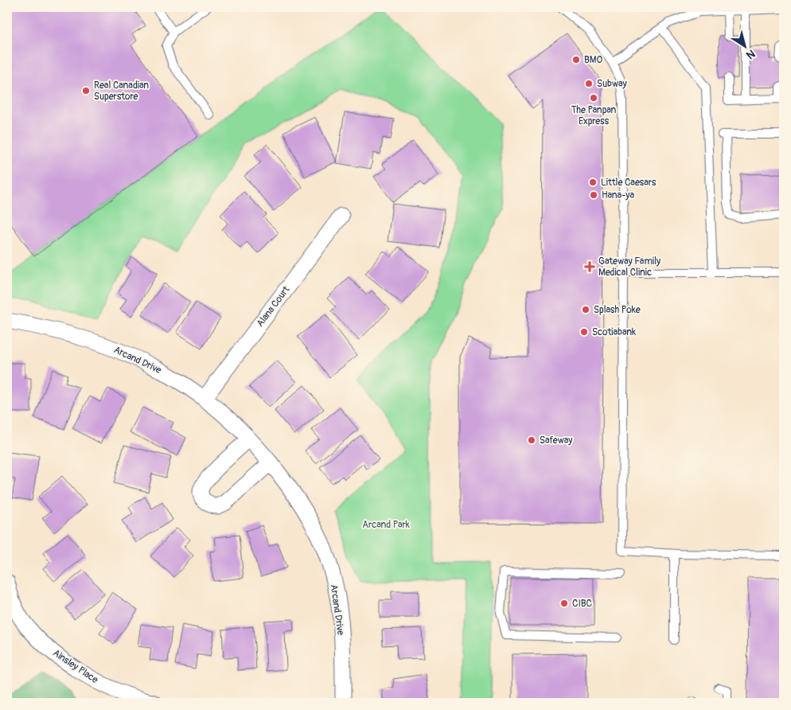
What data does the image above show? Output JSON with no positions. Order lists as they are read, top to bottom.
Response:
{
  "streets": {
    "street": ["Alana Court", "Arcand Drive", "Ainsley Place"]
  },
  "crossings": [
    ["Alana Court", "Arcand Drive"]
  ],
  "parks": ["Arcand Park"],
  "places": {
    "other": [
      "BMO",
      "Subway",
      "Real Canadian Superstore",
      "The Panpan Express",
      "Little Caesars",
      "Hana-ya",
      "Splash Poke",
      "Scotiabank",
      "Safeway",
      "CIBC"
    ],
    "health": ["Gateway Family Medical Clinic"]
  },
  "north": "bottom right"
}
